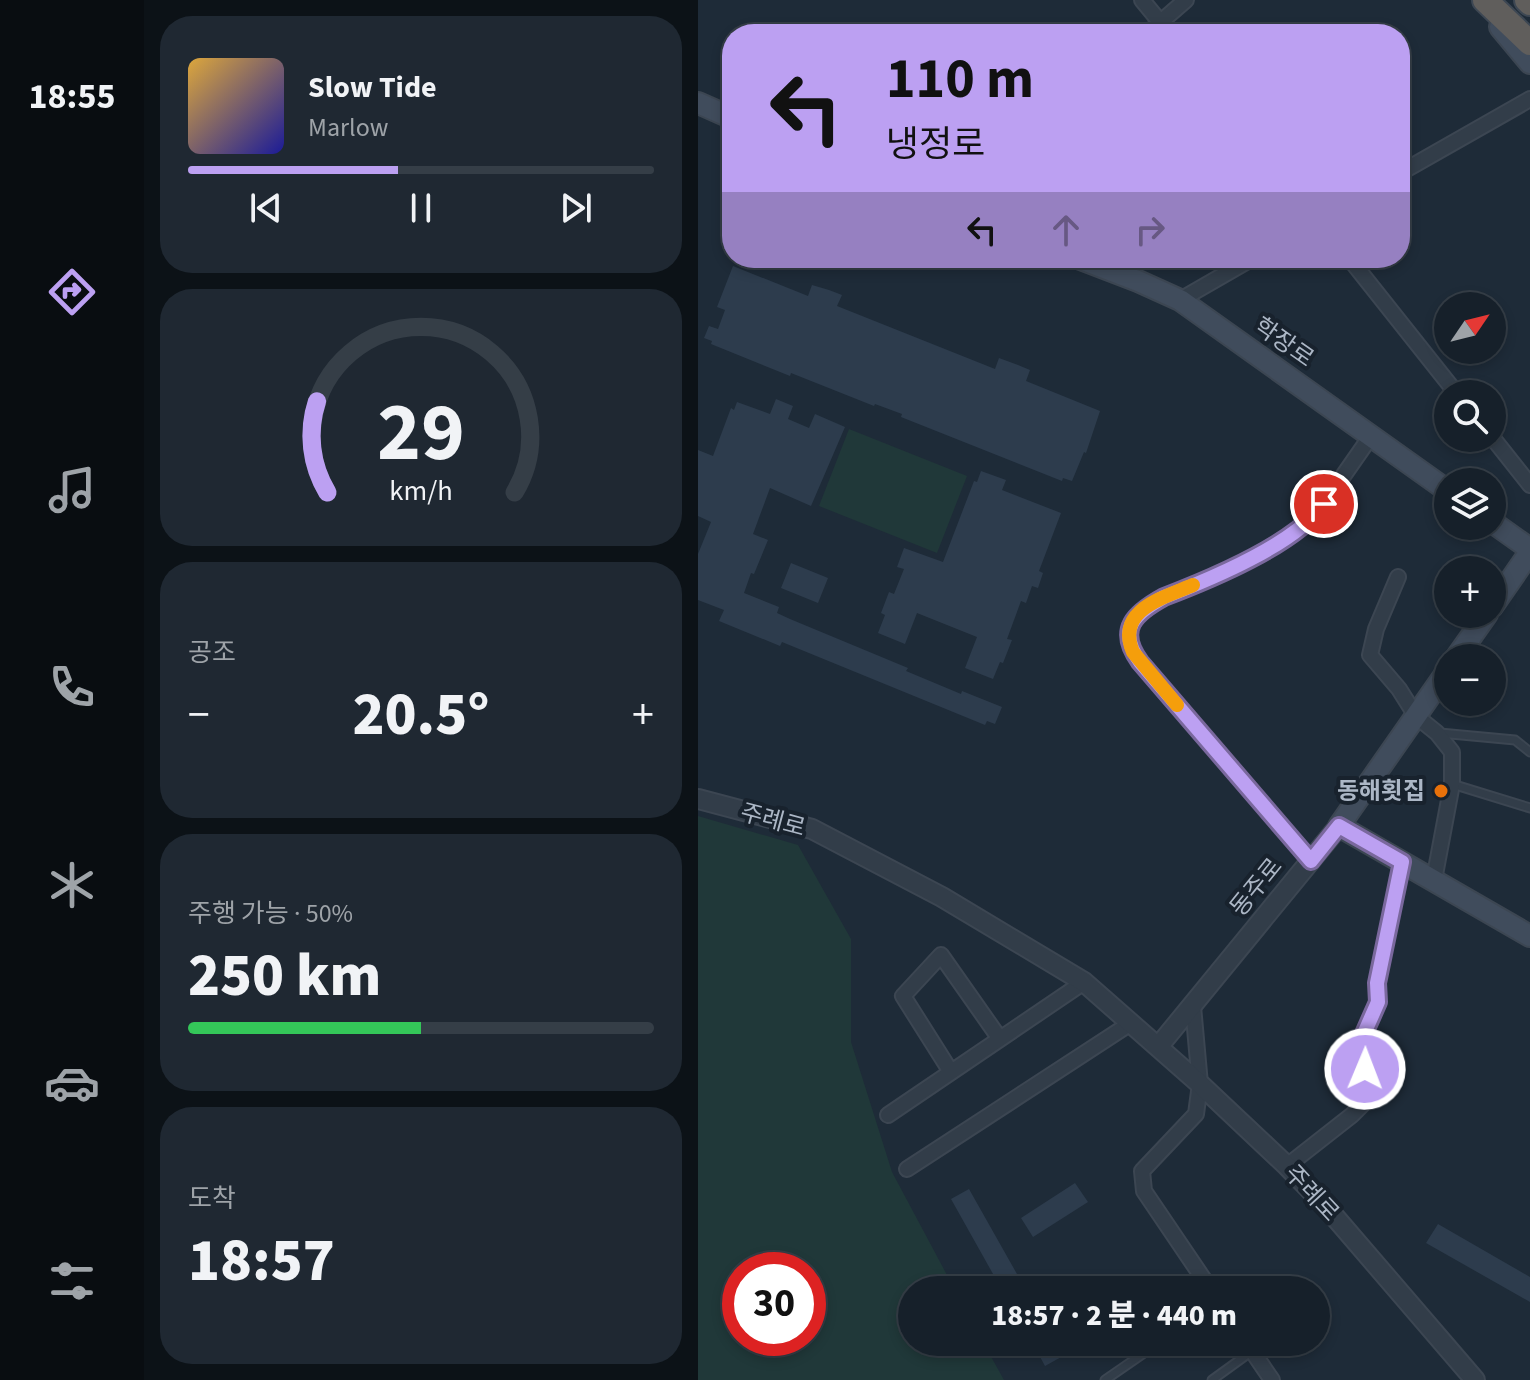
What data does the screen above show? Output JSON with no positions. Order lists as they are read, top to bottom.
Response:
{
  "streets": {
    "main road": ["학장로", "동주로"],
    "street": ["주례로"]
  },
  "crossings": [
    ["주례로", "동주로"]
  ],
  "places": ["동해횟집"],
  "north": "top right",
  "page": {
    "tabs": "18:55",
    "turn": ["110 m", "냉정로"],
    "song": ["Slow Tide", "Marlow"],
    "map_buttons": ["+", "−"],
    "tile": [
      "공조",
      ["주행 가능 · 50%", "250 km"],
      ["도착", "18:57"]
    ],
    "heat": ["−", "20.5°", "+"],
    "limit": "30",
    "trip": "18:57 · 2 분 · 440 m",
    "gauge": ["29", "km/h"]
  }
}
